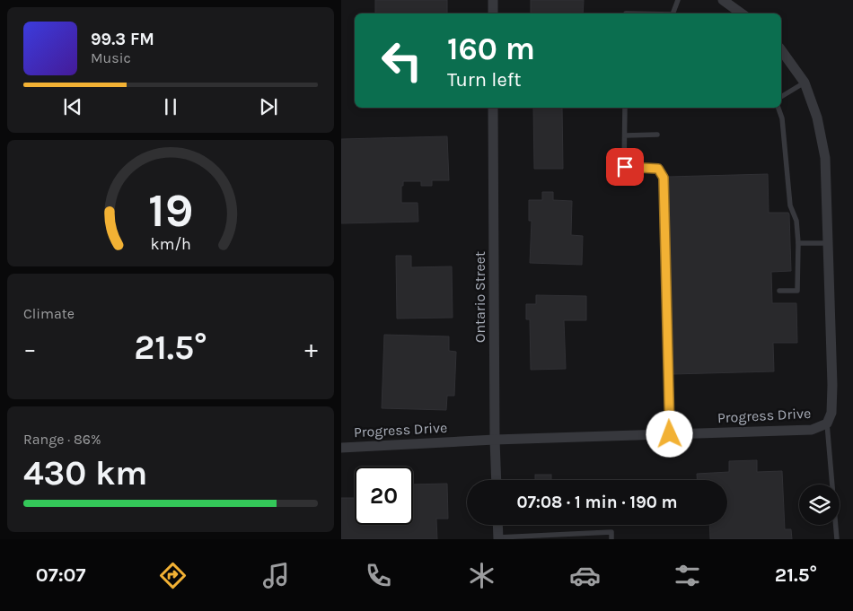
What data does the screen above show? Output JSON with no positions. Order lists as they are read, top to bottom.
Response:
{
  "streets": {
    "street": ["Ontario Street", "Progress Drive"]
  },
  "crossings": [
    ["Ontario Street", "Progress Drive"]
  ],
  "page": {
    "turn": ["160 m", "Turn left"],
    "song": ["99.3 FM", "Music"],
    "tile": [
      "Climate",
      ["Range · 86%", "430 km"]
    ],
    "heat": ["−", "21.5°", "+"],
    "limit": "20",
    "trip": "07:08 · 1 min · 190 m",
    "tabs": ["07:07", "21.5°"],
    "gauge": ["19", "km/h"]
  }
}
